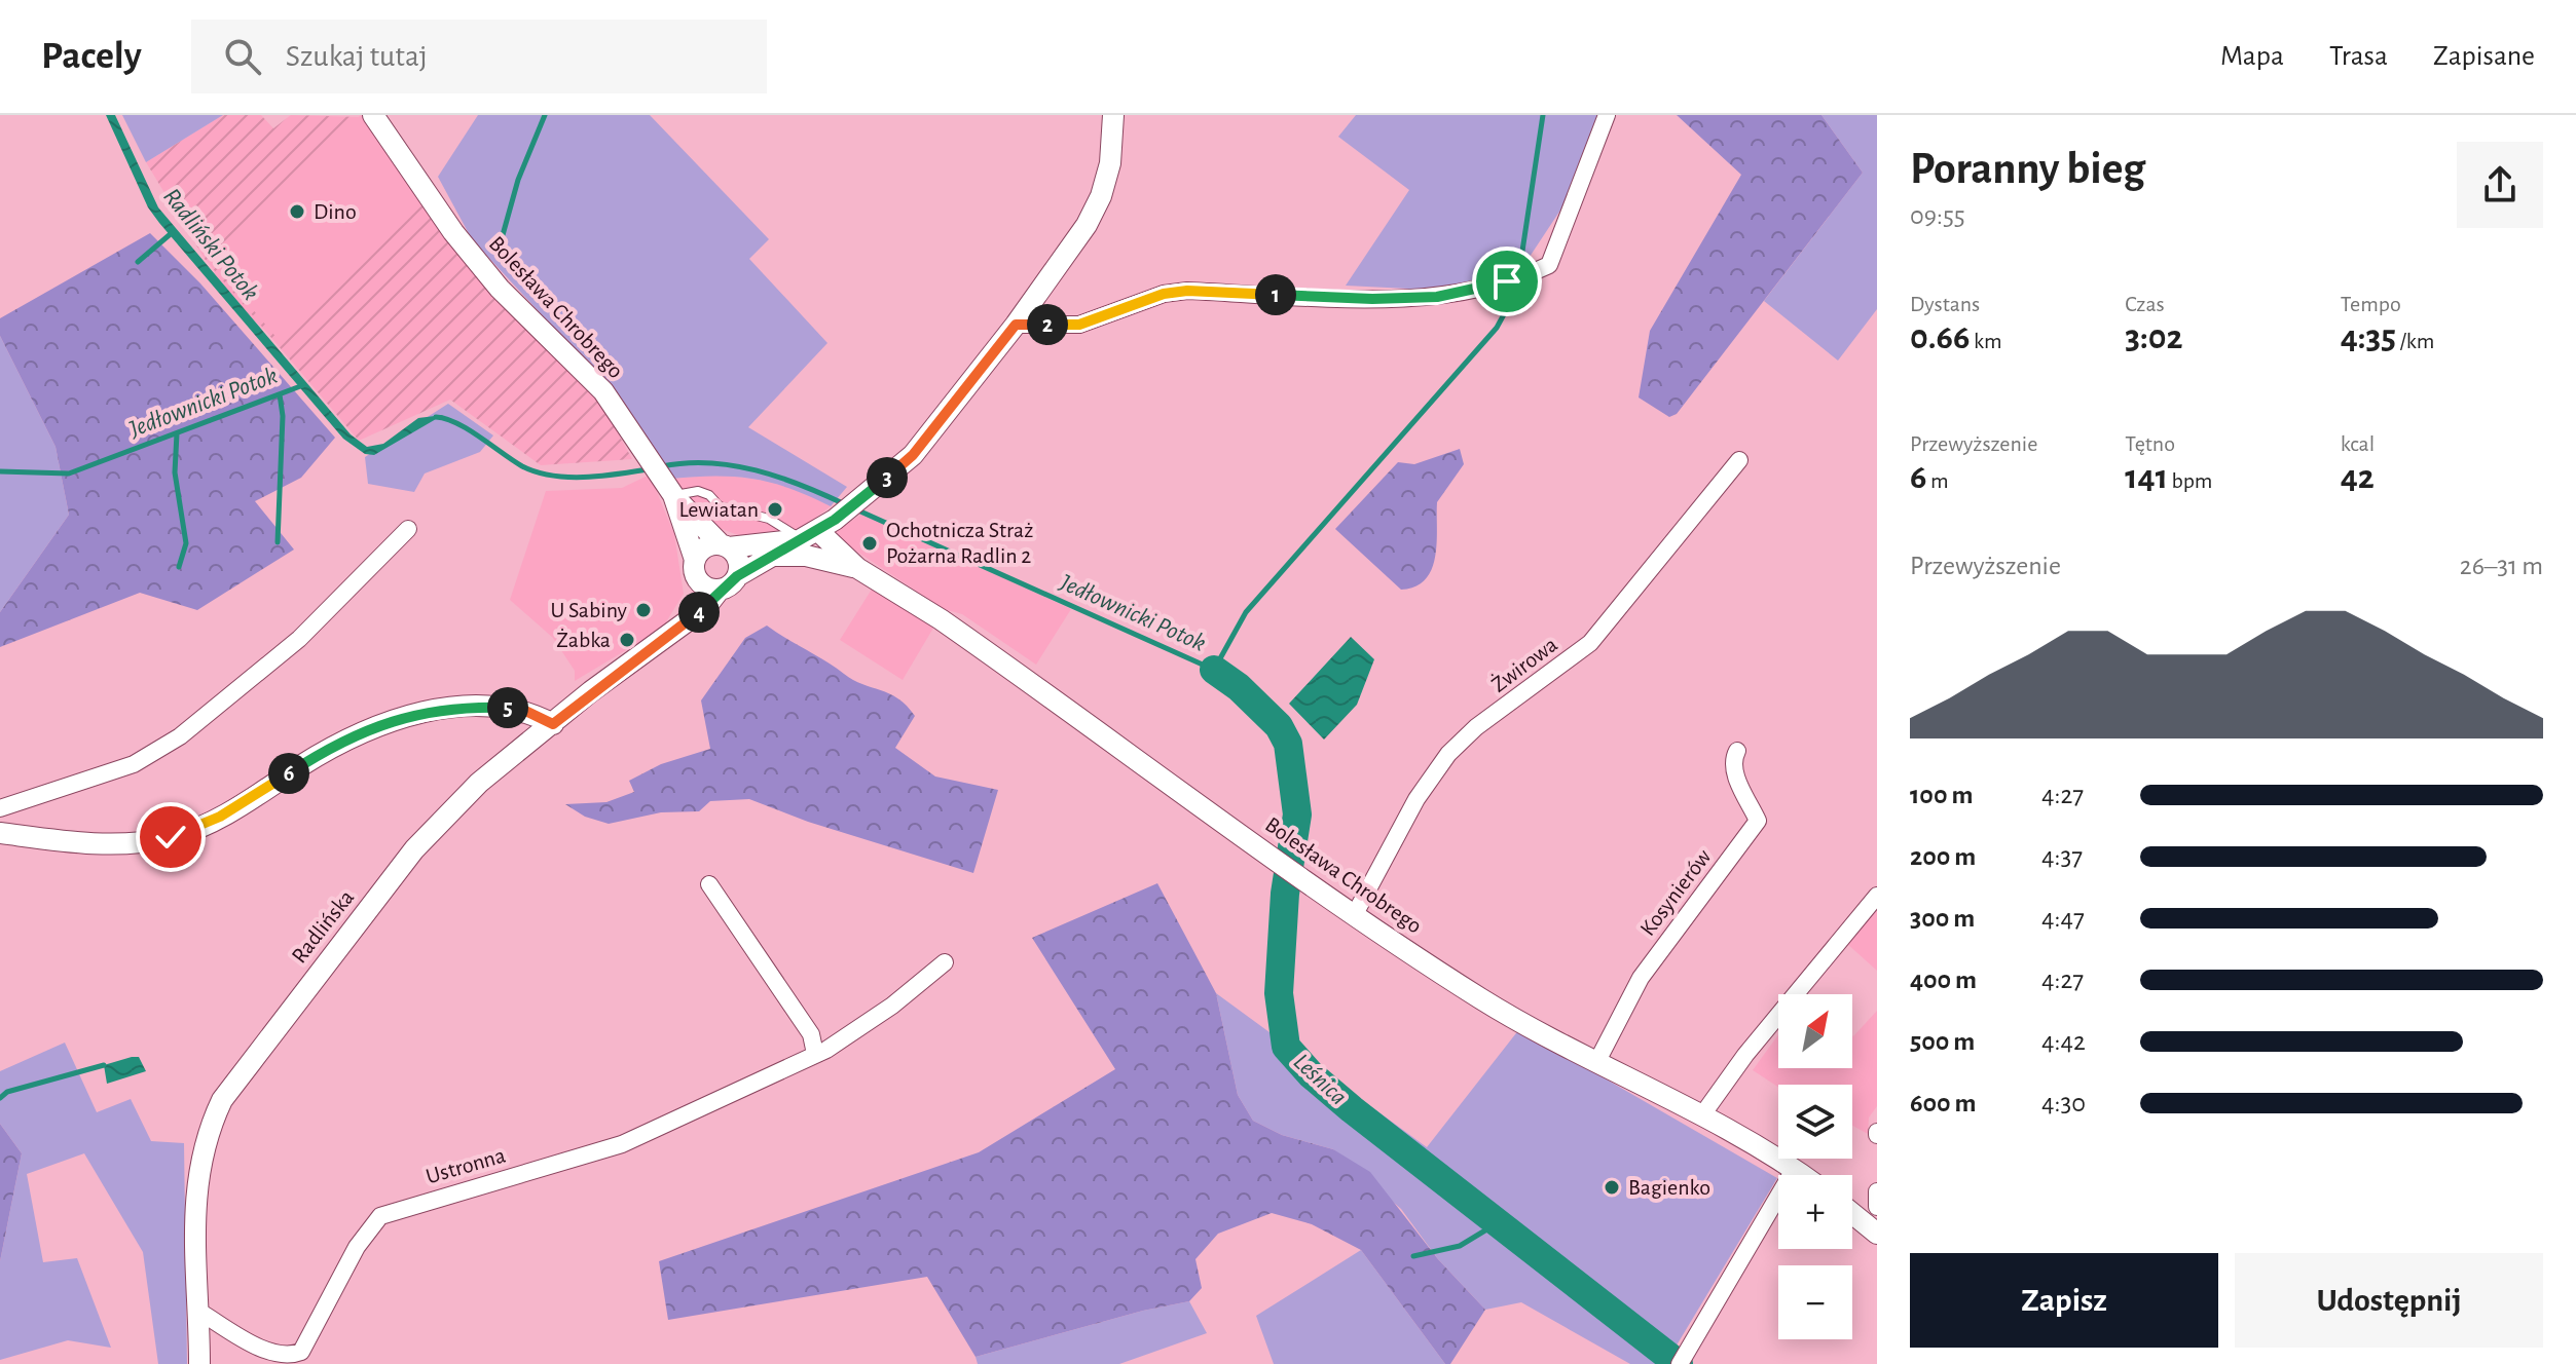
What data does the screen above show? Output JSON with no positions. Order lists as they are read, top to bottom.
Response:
{
  "streets": {
    "street": [
      "Bolesława Chrobrego",
      "Żwirowa",
      "Kosynierów",
      "Radlińska",
      "Ustronna"
    ]
  },
  "crossings": [
    ["Bolesława Chrobrego", "Żwirowa"],
    ["Bolesława Chrobrego", "Kosynierów"],
    ["Bolesława Chrobrego", "Radlińska"],
    ["Radlińska", "Ustronna"]
  ],
  "water": ["Radliński Potok", "Jedłownicki Potok", "Leśnica"],
  "places": [
    "Dino",
    "Lewiatan",
    "Ochotnicza Straż Pożarna Radlin 2",
    "U Sabiny",
    "Żabka",
    "Bagienko"
  ],
  "north": "top right",
  "page": {
    "header": "Pacely",
    "search": "Szukaj tutaj",
    "nav": ["Mapa", "Trasa", "Zapisane"],
    "heading": ["Poranny bieg", "09:55"],
    "stats": [
      ["Dystans", "0.66 km"],
      ["Czas", "3:02"],
      ["Tempo", "4:35 /km"],
      ["Przewyższenie", "6 m"],
      ["Tętno", "141 bpm"],
      ["kcal", "42"]
    ],
    "pins": [
      "1",
      "2",
      "3",
      "4",
      "5",
      "6"
    ],
    "chart": ["Przewyższenie", "26–31 m"],
    "list": [
      {
        "name": "100 m",
        "note": "4:27"
      },
      {
        "name": "200 m",
        "note": "4:37"
      },
      {
        "name": "300 m",
        "note": "4:47"
      },
      {
        "name": "400 m",
        "note": "4:27"
      },
      {
        "name": "500 m",
        "note": "4:42"
      },
      {
        "name": "600 m",
        "note": "4:30"
      }
    ],
    "map_buttons": ["+", "−"],
    "buttons": ["Zapisz", "Udostępnij"]
  }
}
